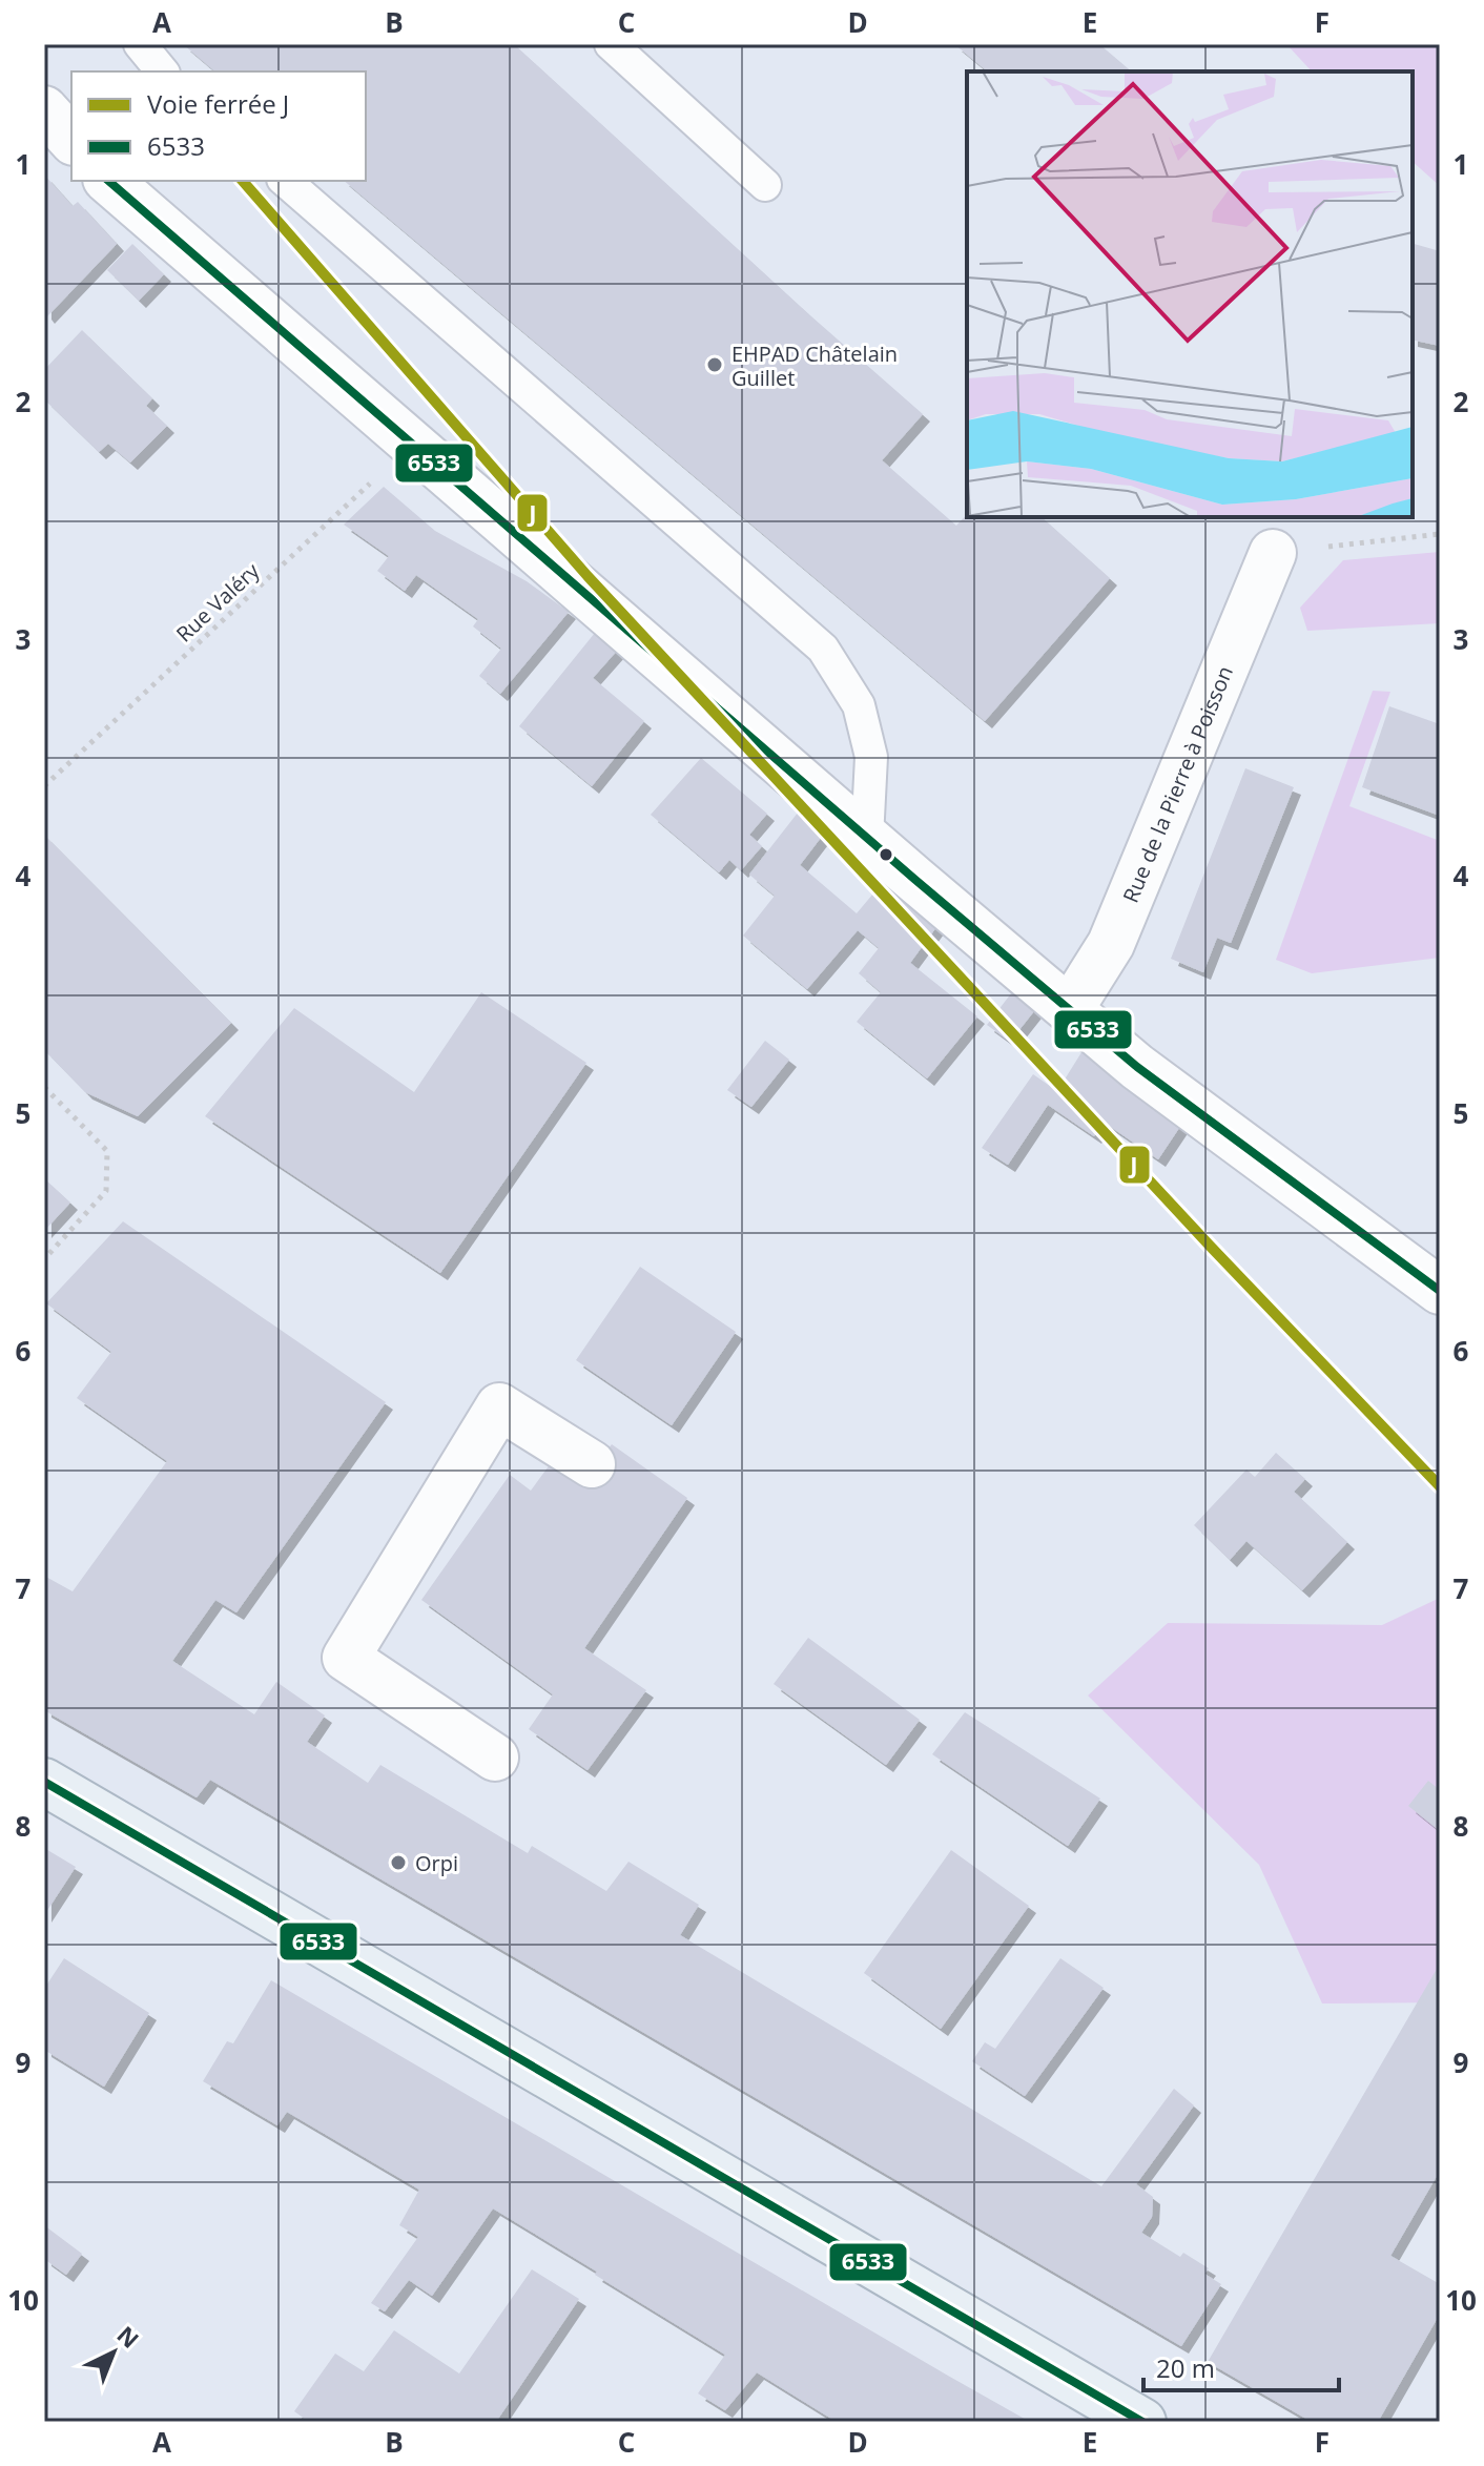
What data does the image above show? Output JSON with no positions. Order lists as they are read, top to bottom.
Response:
{
  "streets": {
    "street": ["Rue de la Pierre à Poisson"],
    "path": ["Rue Valéry"]
  },
  "places": ["EHPAD Châtelain Guillet", "Orpi"],
  "lines": ["rail line J", "transit line 6533"],
  "legend": ["Voie ferrée J", "6533"],
  "scale_bar": "20 m",
  "north": "top right",
  "grid": {
    "columns": [
      "A",
      "B",
      "C",
      "D",
      "E",
      "F"
    ],
    "rows": [
      "1",
      "2",
      "3",
      "4",
      "5",
      "6",
      "7",
      "8",
      "9",
      "10"
    ]
  }
}
